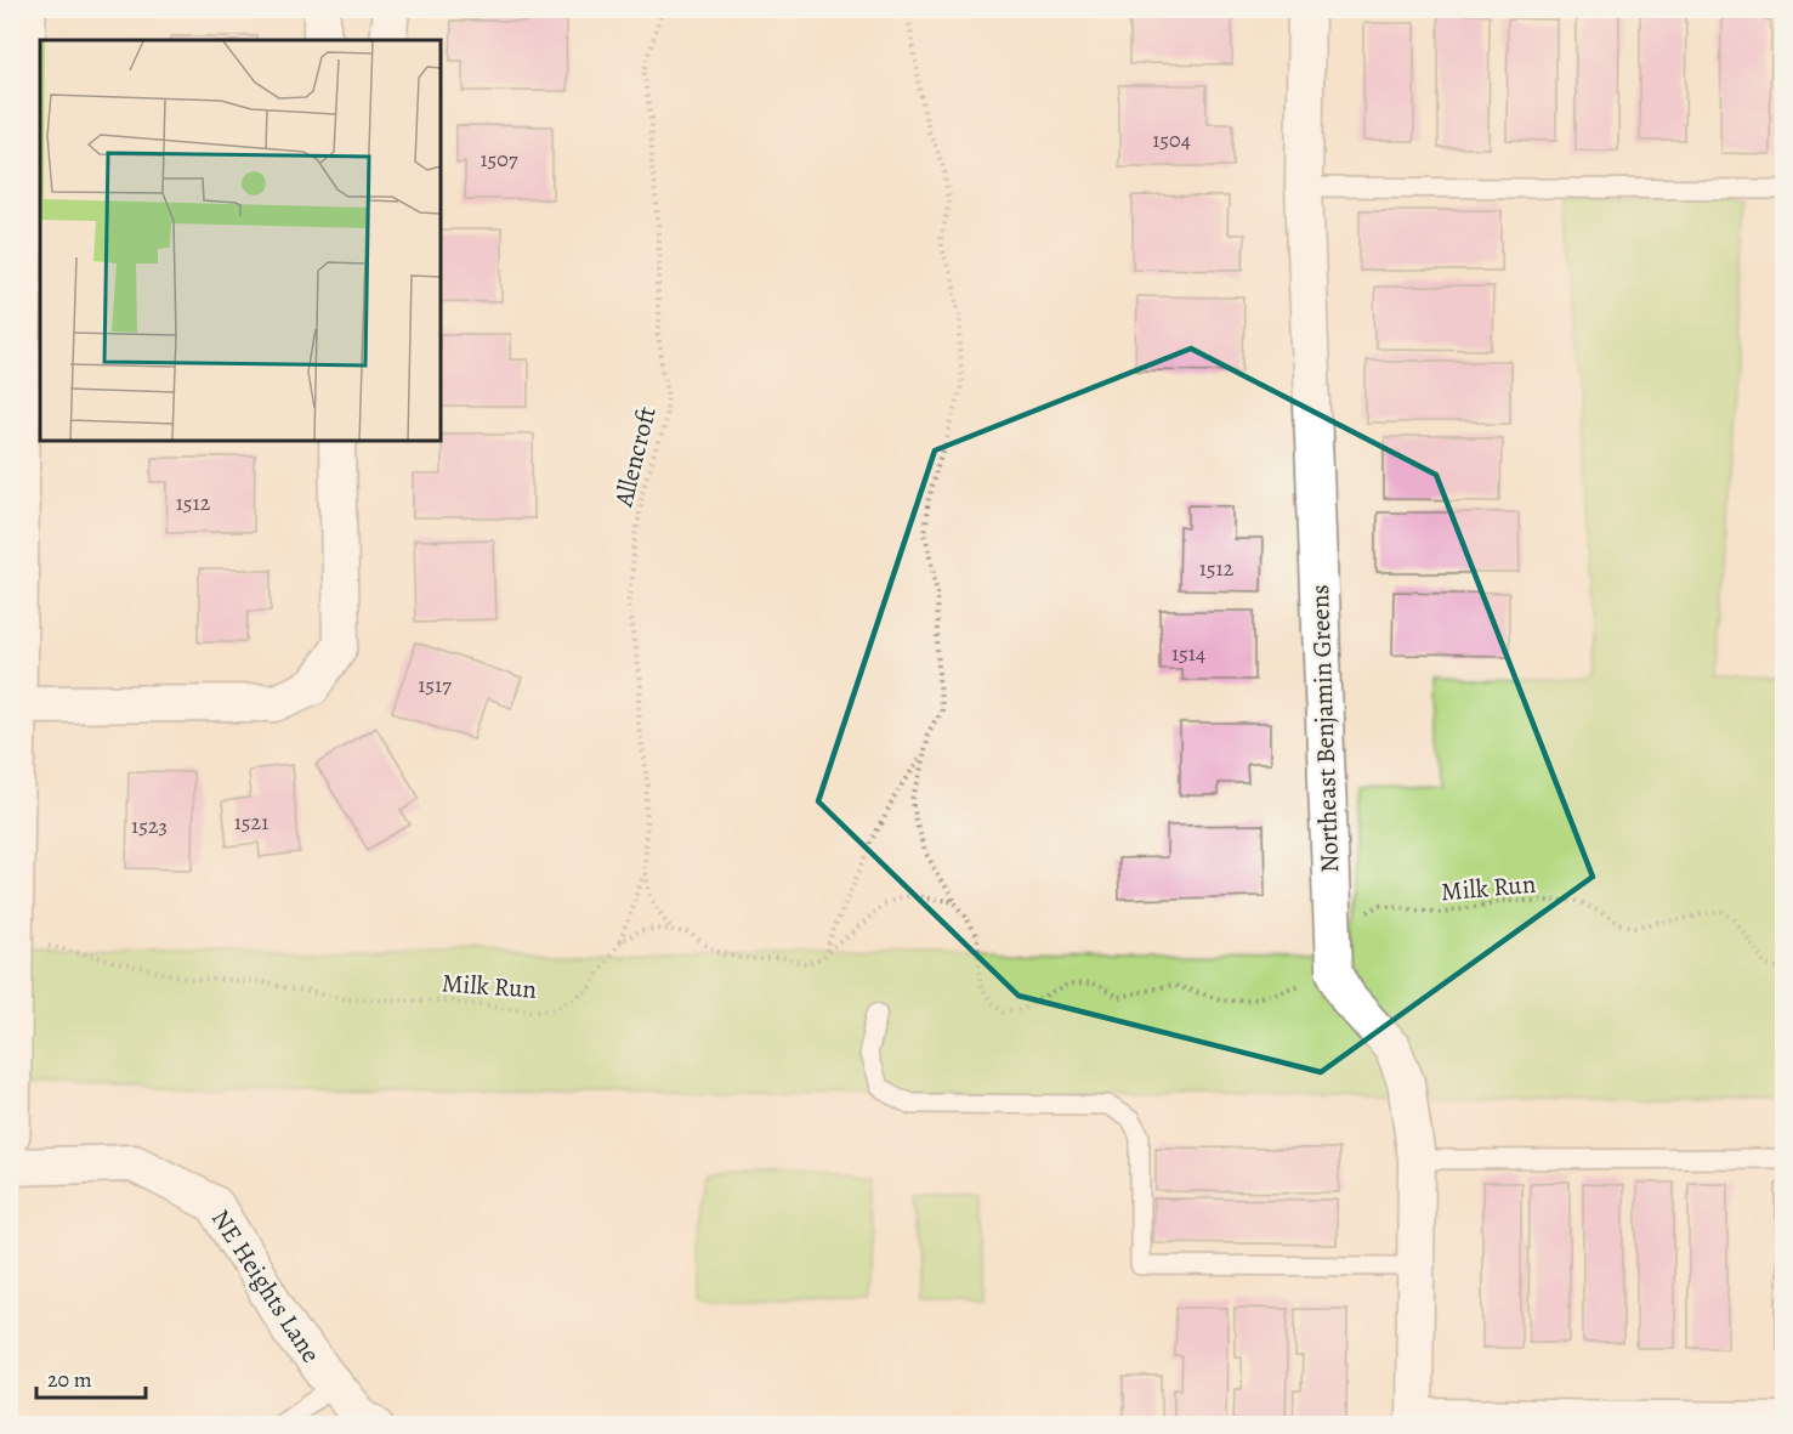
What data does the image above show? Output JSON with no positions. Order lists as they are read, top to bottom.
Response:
{
  "streets": {
    "street": ["Northeast Benjamin Greens", "NE Heights Lane"],
    "path": ["Allencroft", "Milk Run"]
  },
  "crossings": [
    ["Allencroft", "Milk Run"]
  ],
  "house_numbers": [
    "1504",
    "1507",
    "1512",
    "1512",
    "1514",
    "1517",
    "1521",
    "1523"
  ],
  "scale_bar": "20 m"
}
